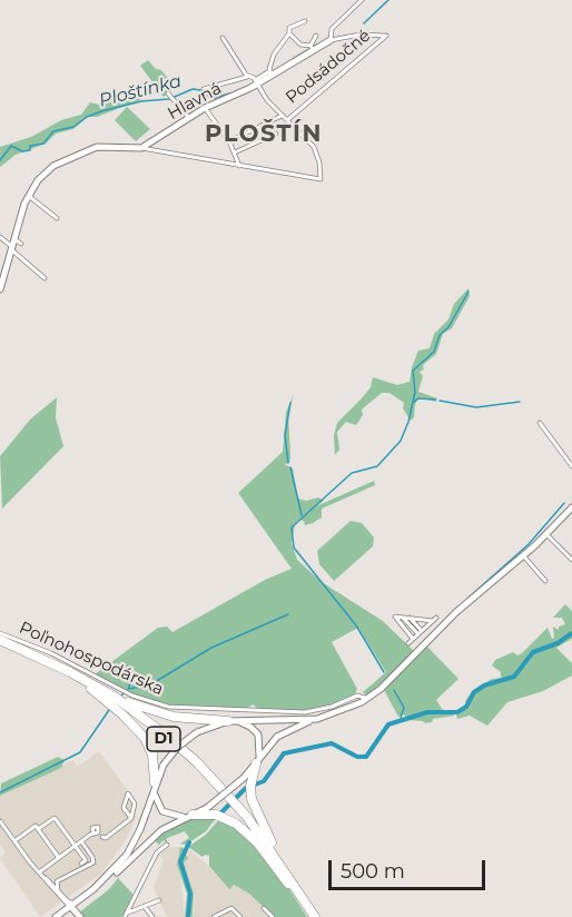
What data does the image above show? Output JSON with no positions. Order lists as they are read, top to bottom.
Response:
{
  "streets": {
    "highway": ["D1"],
    "main road": ["Hlavná"],
    "street": ["Podsádočné", "Poľnohospodárska"]
  },
  "crossings": [
    ["Podsádočné", "Hlavná"]
  ],
  "districts": ["PLOŠTÍN"],
  "water": ["Ploštínka"],
  "scale_bar": "500 m"
}
